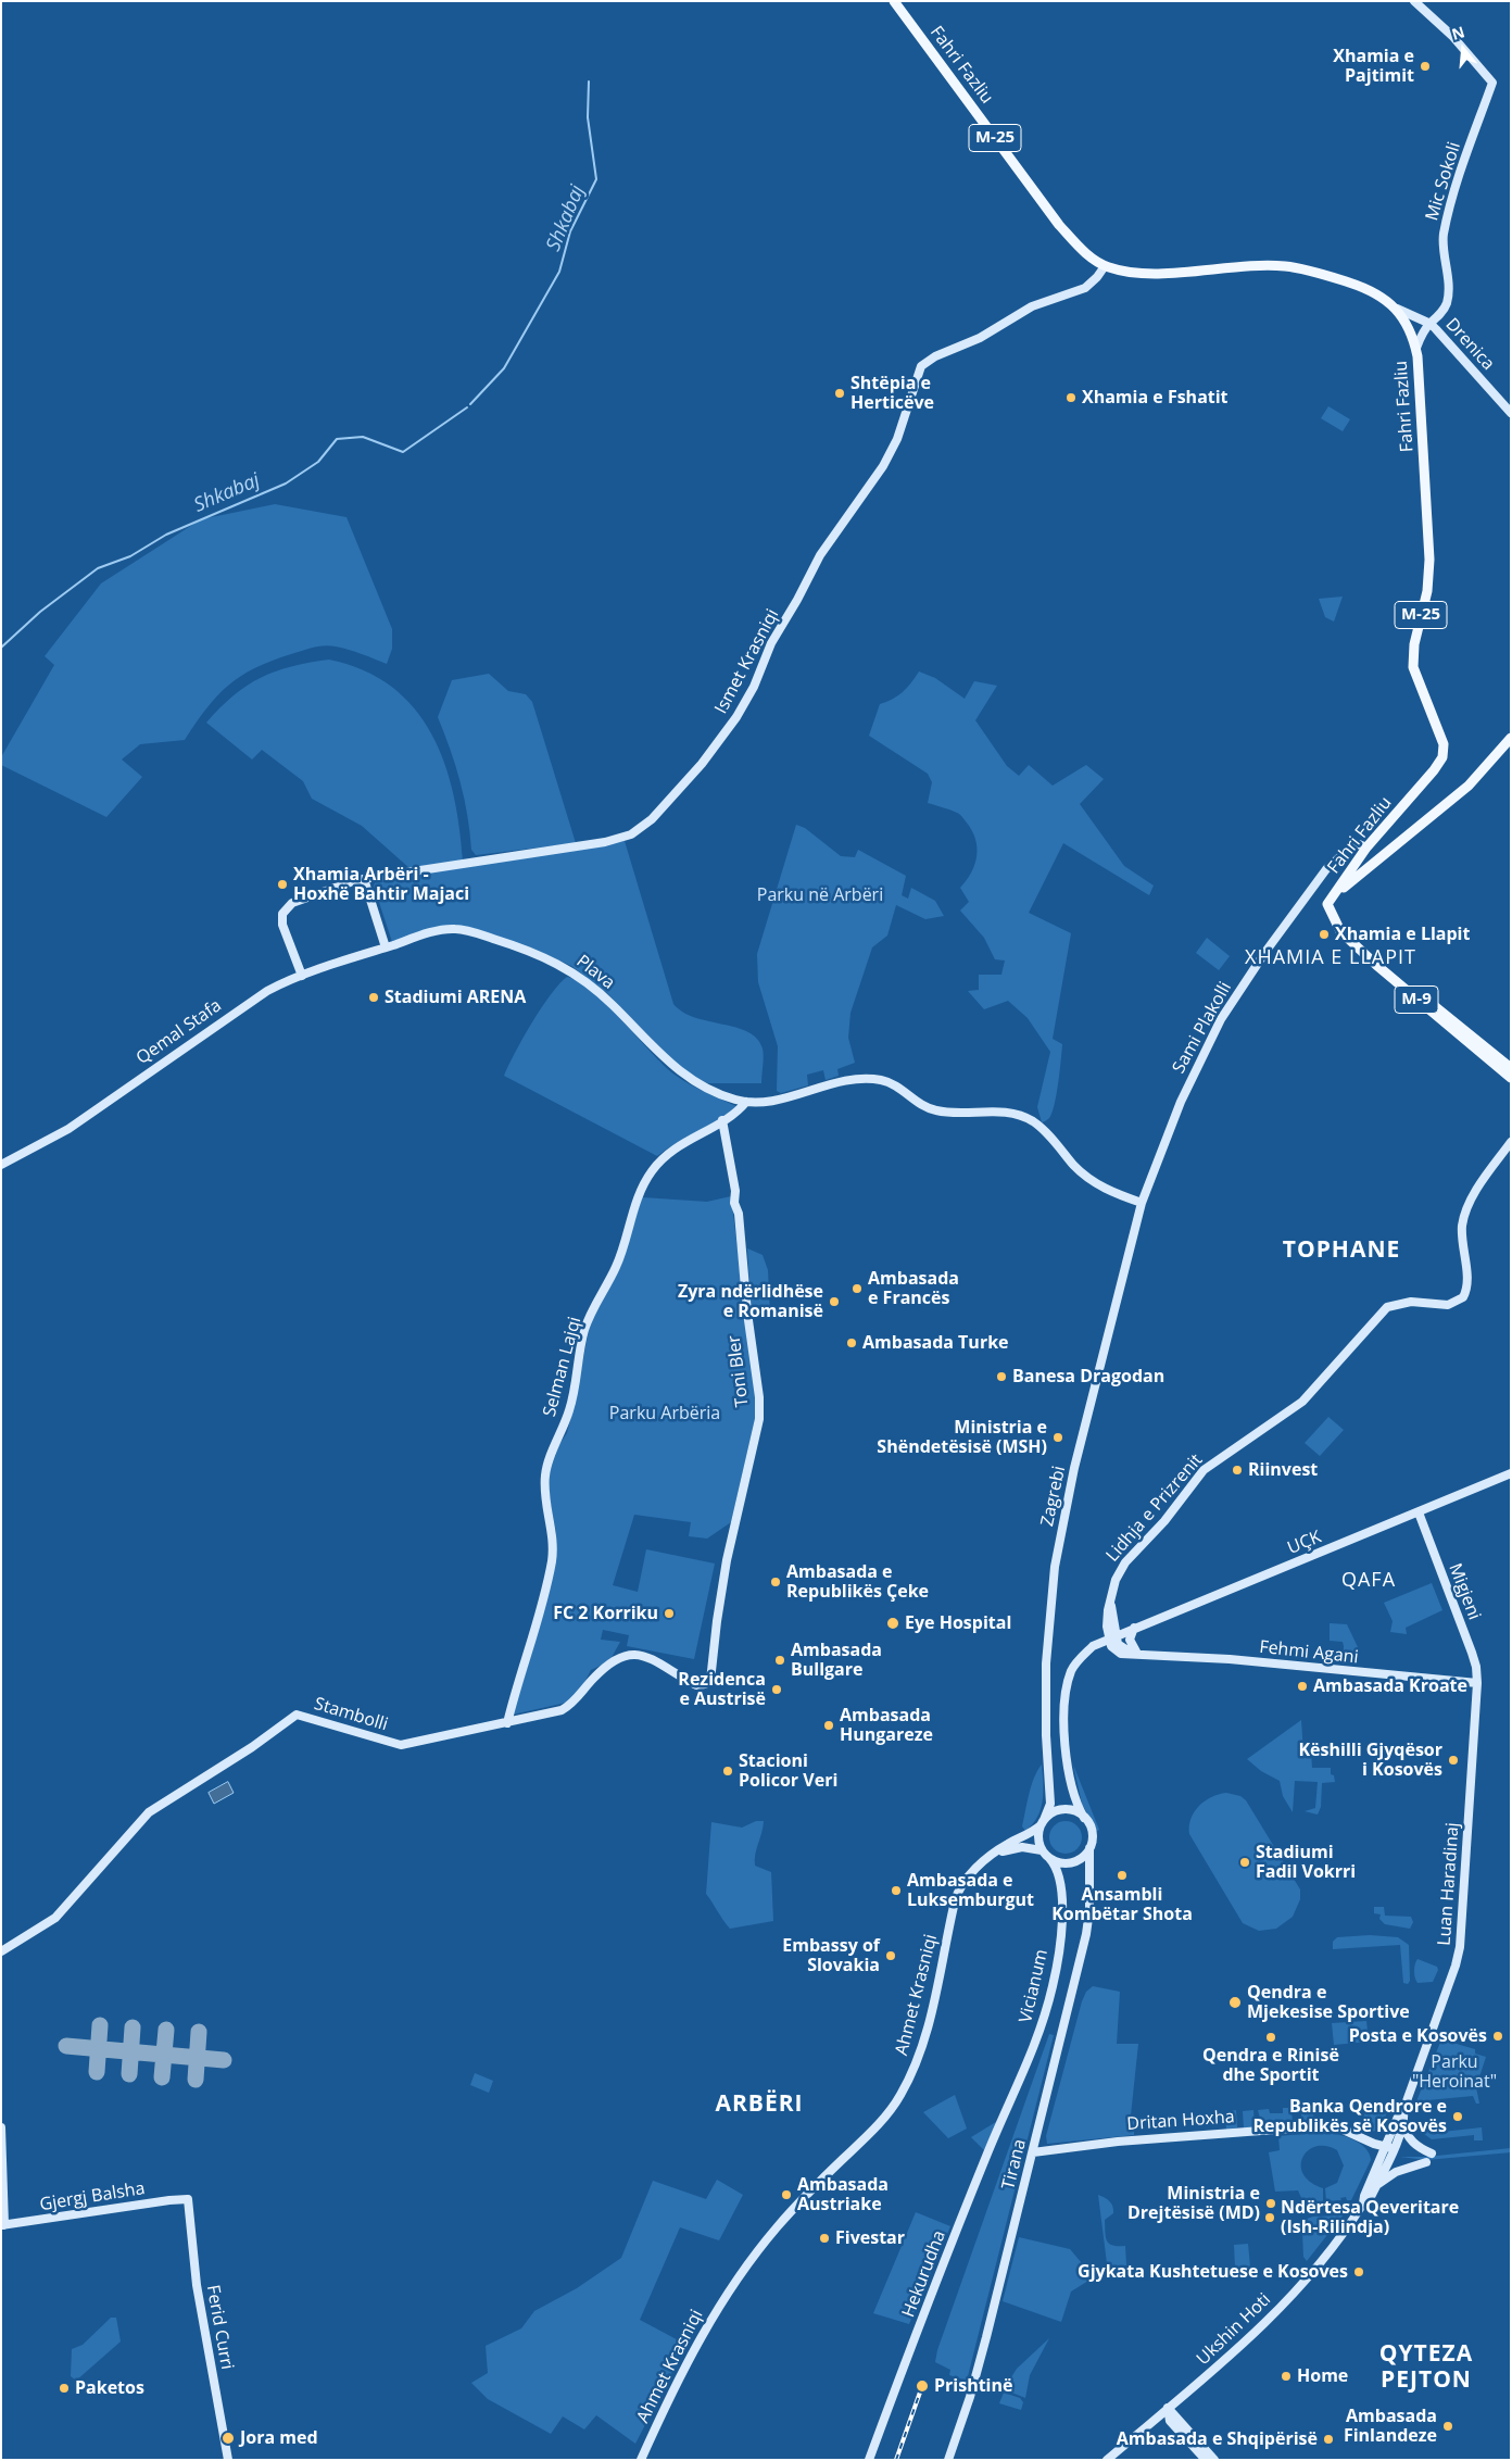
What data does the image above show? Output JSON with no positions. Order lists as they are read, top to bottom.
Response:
{
  "streets": {
    "main road": ["Fahri Fazliu", "M-25", "M-9"],
    "street": [
      "Mic Sokoli",
      "Drenica",
      "Ismet Krasniqi",
      "Plava",
      "Sami Plakolli",
      "Qemal Stafa",
      "Selman Lajqi",
      "Toni Bler",
      "Zagrebi",
      "Lidhja e Prizrenit",
      "UÇK",
      "Migjeni",
      "Fehmi Agani",
      "Stambolli",
      "Luan Haradinaj",
      "Vicianum",
      "Ahmet Krasniqi",
      "Dritan Hoxha",
      "Tirana",
      "Gjergj Balsha",
      "Hekurudha",
      "Ferid Curri",
      "Ukshin Hoti"
    ]
  },
  "crossings": [
    ["Fahri Fazliu", "Mic Sokoli"],
    ["Fahri Fazliu", "Drenica"],
    ["Fahri Fazliu", "Ismet Krasniqi"],
    ["Fahri Fazliu", "M-9"],
    ["Fahri Fazliu", "Sami Plakolli"],
    ["Mic Sokoli", "Drenica"],
    ["Ismet Krasniqi", "Qemal Stafa"],
    ["Plava", "Sami Plakolli"],
    ["Plava", "Qemal Stafa"],
    ["Plava", "Selman Lajqi"],
    ["Plava", "Zagrebi"],
    ["Sami Plakolli", "Zagrebi"],
    ["Selman Lajqi", "Toni Bler"],
    ["Selman Lajqi", "Stambolli"],
    ["Toni Bler", "Stambolli"],
    ["Zagrebi", "Ahmet Krasniqi"],
    ["Zagrebi", "Tirana"],
    ["Lidhja e Prizrenit", "UÇK"],
    ["UÇK", "Migjeni"],
    ["Migjeni", "Fehmi Agani"],
    ["Migjeni", "Luan Haradinaj"],
    ["Fehmi Agani", "Luan Haradinaj"],
    ["Luan Haradinaj", "Dritan Hoxha"],
    ["Luan Haradinaj", "Ukshin Hoti"],
    ["Vicianum", "Hekurudha"],
    ["Ahmet Krasniqi", "Tirana"],
    ["Dritan Hoxha", "Tirana"],
    ["Dritan Hoxha", "Ukshin Hoti"],
    ["Gjergj Balsha", "Ferid Curri"]
  ],
  "districts": [
    "XHAMIA E LLAPIT",
    "TOPHANE",
    "QAFA",
    "ARBËRI",
    "QYTEZA PEJTON"
  ],
  "water": ["Shkabaj"],
  "parks": ["Parku në Arbëri", "Parku Arbëria", "Parku \"Heroinat\""],
  "places": [
    "Xhamia e Pajtimit",
    "Shtëpia e Herticëve",
    "Xhamia e Fshatit",
    "Xhamia Arbëri - Hoxhë Bahtir Majaci",
    "Xhamia e Llapit",
    "Stadiumi ARENA",
    "Ambasada e Francës",
    "Zyra ndërlidhëse e Romanisë",
    "Ambasada Turke",
    "Banesa Dragodan",
    "Ministria e Shëndetësisë (MSH)",
    "Riinvest",
    "Ambasada e Republikës Çeke",
    "FC 2 Korriku",
    "Eye Hospital",
    "Ambasada Bullgare",
    "Ambasada Kroate",
    "Rezidenca e Austrisë",
    "Ambasada Hungareze",
    "Këshilli Gjyqësor i Kosovës",
    "Stacioni Policor Veri",
    "Stadiumi Fadil Vokrri",
    "Ansambli Kombëtar Shota",
    "Ambasada e Luksemburgut",
    "Embassy of Slovakia",
    "Qendra e Mjekesise Sportive",
    "Posta e Kosovës",
    "Qendra e Rinisë dhe Sportit",
    "Banka Qendrore e Republikës së Kosovës",
    "Ambasada Austriake",
    "Ministria e Drejtësisë (MD)",
    "Ndërtesa Qeveritare (Ish-Rilindja)",
    "Fivestar",
    "Gjykata Kushtetuese e Kosoves",
    "Home",
    "Prishtinë",
    "Paketos",
    "Ambasada Finlandeze",
    "Jora med",
    "Ambasada e Shqipërisë"
  ],
  "north": "top"
}
